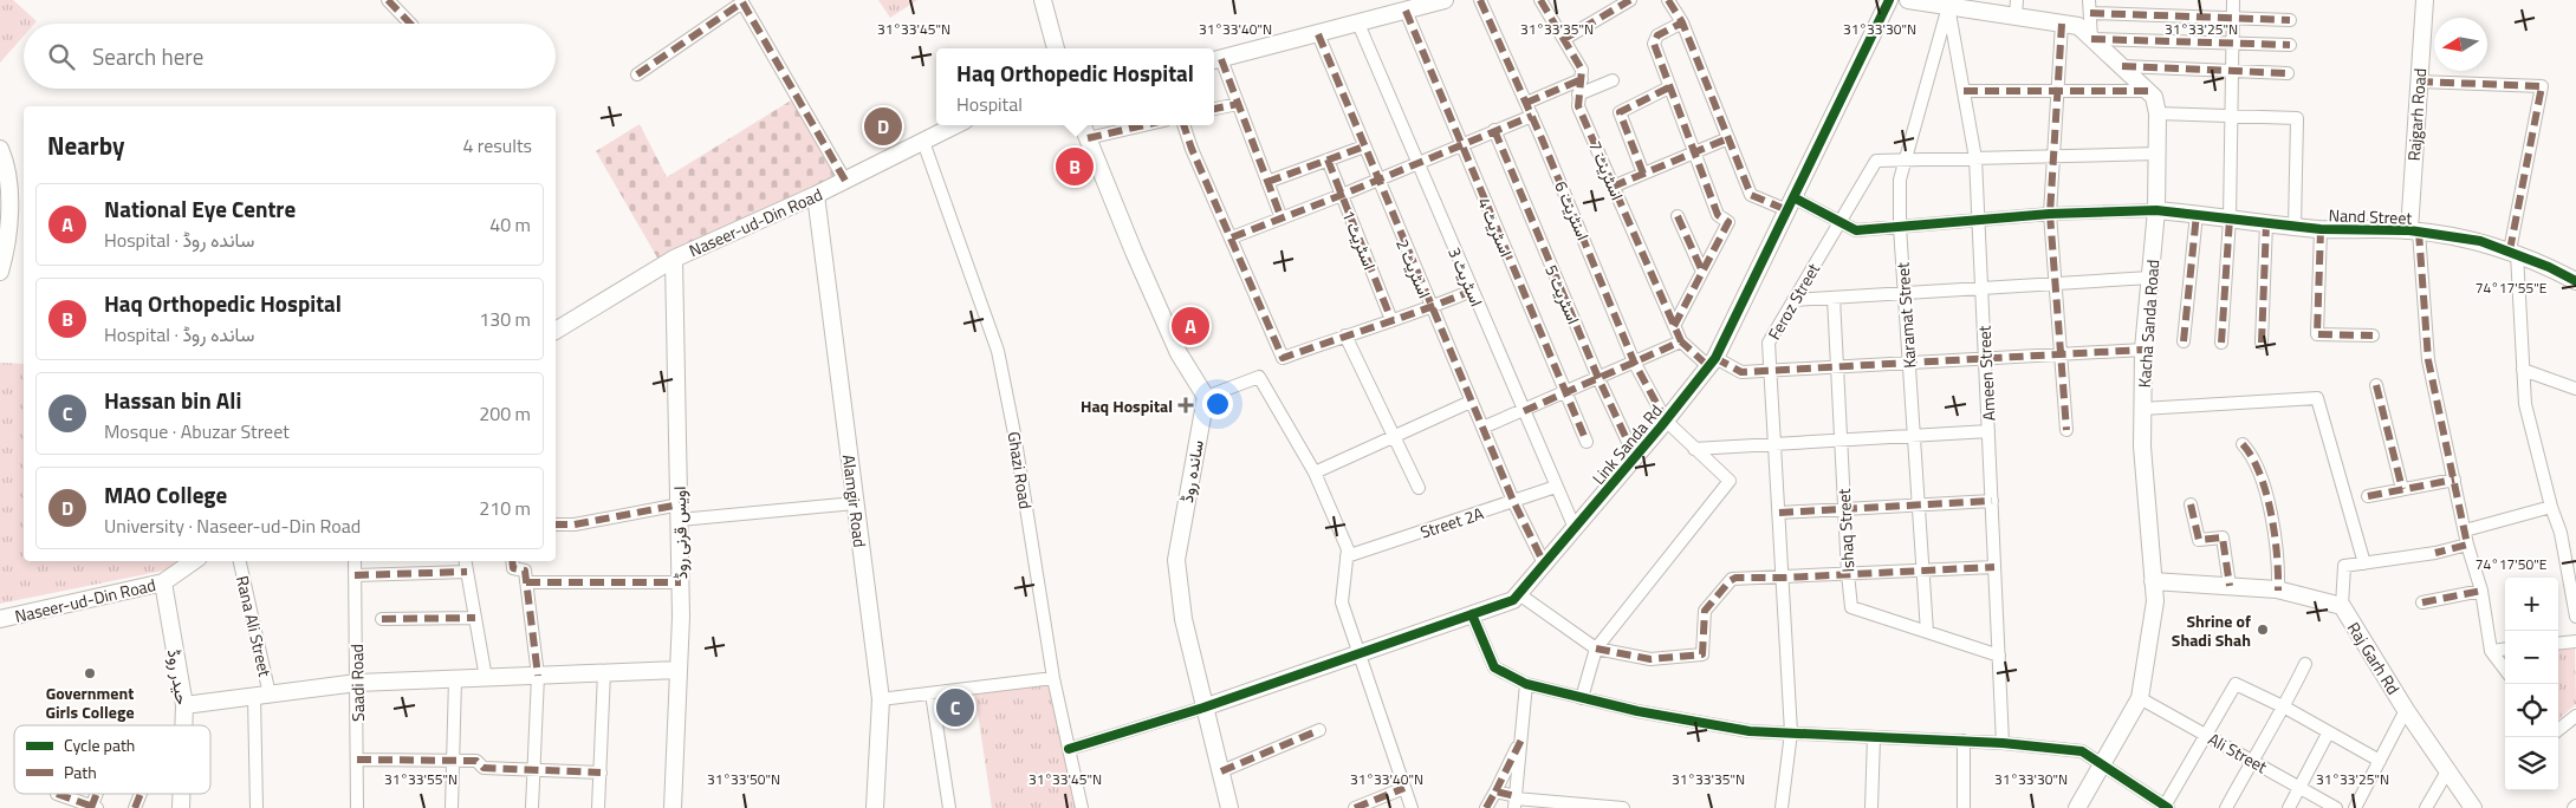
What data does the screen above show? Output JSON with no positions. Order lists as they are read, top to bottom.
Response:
{
  "streets": {
    "street": [
      "Rajgarh Road",
      "اسٹریٹ 7",
      "اسٹریٹ 6",
      "Nand Street",
      "Naseer-ud-Din Road",
      "اسٹریٹ 4",
      "اسٹریٹ 1",
      "اسٹریٹ 2",
      "اسٹریٹ 3",
      "اسٹریٹ 5",
      "Feroz Street",
      "Karamat Street",
      "Kacha Sanda Road",
      "Ameen Street",
      "Link Sanda Rd",
      "Ghazi Road",
      "ساندہ روڈ",
      "Alamgir Road",
      "Street 2A",
      "Ishaq Street",
      "اویس قرنی روڈ",
      "Rana Ali Street",
      "Raj Garh Rd",
      "حیدر روڈ",
      "Saadi Road",
      "Ali Street"
    ]
  },
  "crossings": [
    ["Rajgarh Road", "Nand Street"],
    ["اسٹریٹ 6", "Link Sanda Rd"],
    ["Nand Street", "Kacha Sanda Road"],
    ["Naseer-ud-Din Road", "Ghazi Road"],
    ["Naseer-ud-Din Road", "Alamgir Road"],
    ["Naseer-ud-Din Road", "اویس قرنی روڈ"],
    ["Naseer-ud-Din Road", "حیدر روڈ"],
    ["اسٹریٹ 2", "Link Sanda Rd"],
    ["اسٹریٹ 2", "Street 2A"],
    ["اسٹریٹ 3", "Link Sanda Rd"],
    ["اسٹریٹ 3", "Street 2A"],
    ["اسٹریٹ 5", "Link Sanda Rd"],
    ["Feroz Street", "Karamat Street"],
    ["Feroz Street", "Kacha Sanda Road"],
    ["Feroz Street", "Ameen Street"],
    ["Karamat Street", "Kacha Sanda Road"],
    ["Karamat Street", "Ameen Street"],
    ["Karamat Street", "Ishaq Street"],
    ["Kacha Sanda Road", "Ameen Street"],
    ["Kacha Sanda Road", "Raj Garh Rd"],
    ["Kacha Sanda Road", "Ali Street"],
    ["Ameen Street", "Ishaq Street"],
    ["Link Sanda Rd", "ساندہ روڈ"]
  ],
  "places": {
    "health": ["Haq Hospital"],
    "other": ["Shrine of Shadi Shah", "Government Girls College"]
  },
  "legend": ["Cycle path", "Path"],
  "north": "left",
  "page": {
    "search": "Search here",
    "popup": ["Haq Orthopedic Hospital", "Hospital"],
    "pins": [
      "D",
      "B",
      "A",
      "C"
    ],
    "heading": ["Nearby", "4 results"],
    "list": [
      {
        "mark": "A",
        "name": "National Eye Centre",
        "note": "Hospital · ساندہ روڈ",
        "value": "40 m"
      },
      {
        "mark": "B",
        "name": "Haq Orthopedic Hospital",
        "note": "Hospital · ساندہ روڈ",
        "value": "130 m"
      },
      {
        "mark": "C",
        "name": "Hassan bin Ali",
        "note": "Mosque · Abuzar Street",
        "value": "200 m"
      },
      {
        "mark": "D",
        "name": "MAO College",
        "note": "University · Naseer-ud-Din Road",
        "value": "210 m"
      }
    ],
    "map_buttons": ["+", "−"]
  },
  "coordinates": [
    "31°33'45\"N",
    "31°33'40\"N",
    "31°33'35\"N",
    "31°33'30\"N",
    "31°33'25\"N",
    "74°17'55\"E",
    "74°17'50\"E",
    "31°33'55\"N",
    "31°33'50\"N"
  ]
}
